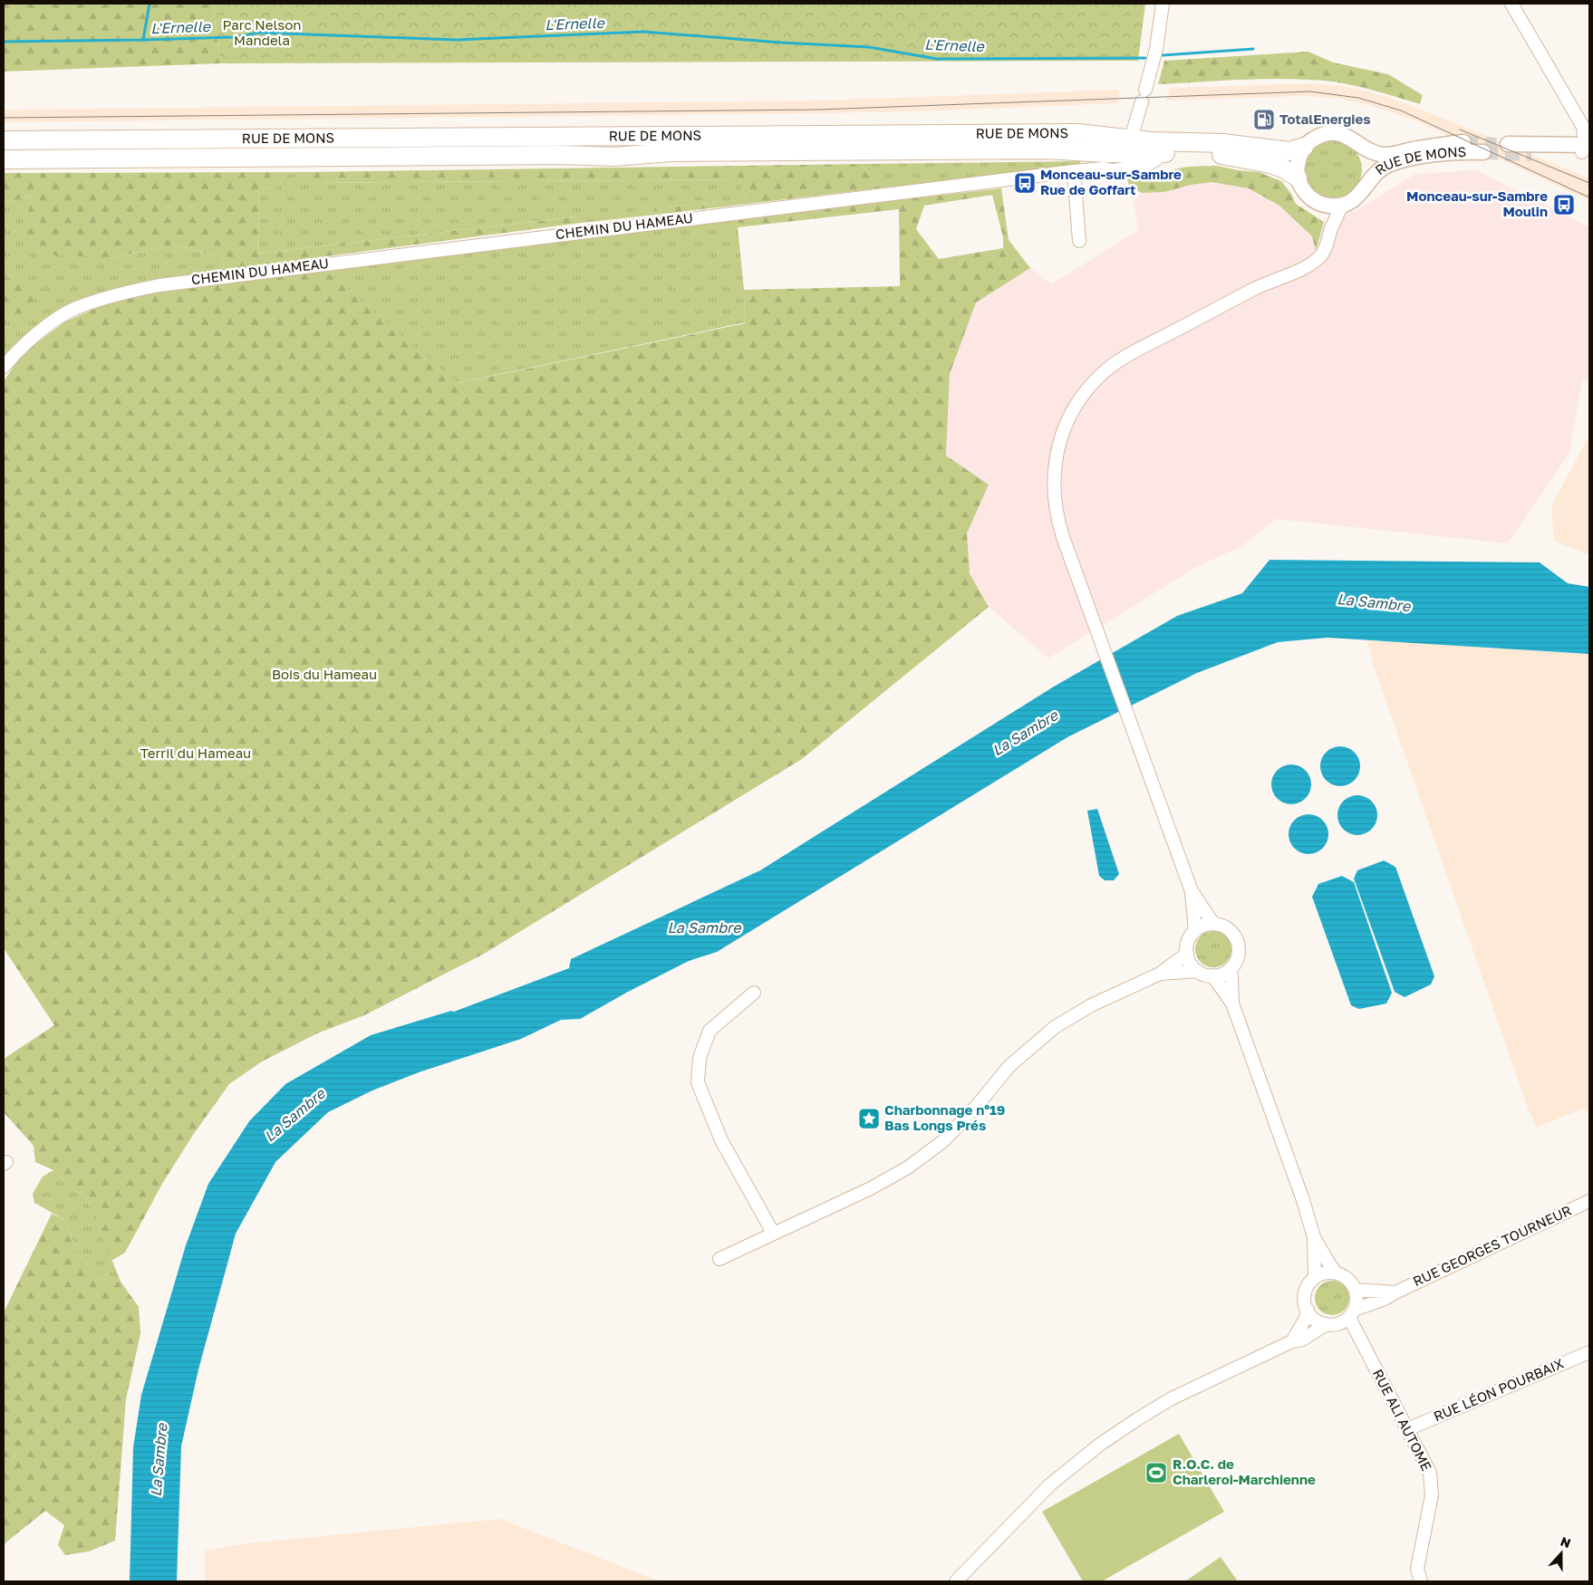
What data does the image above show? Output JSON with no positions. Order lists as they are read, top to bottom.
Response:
{
  "streets": {
    "highway": ["RUE DE MONS"],
    "street": [
      "CHEMIN DU HAMEAU",
      "RUE GEORGES TOURNEUR",
      "RUE LÉON POURBAIX",
      "RUE ALI AUTOME"
    ]
  },
  "crossings": [
    ["RUE DE MONS", "CHEMIN DU HAMEAU"],
    ["RUE GEORGES TOURNEUR", "RUE ALI AUTOME"],
    ["RUE LÉON POURBAIX", "RUE ALI AUTOME"]
  ],
  "water": ["L'Ernelle", "La Sambre"],
  "parks": ["Parc Nelson Mandela", "Bois du Hameau", "Terril du Hameau"],
  "places": {
    "fuel station": ["TotalEnergies"],
    "bus stop": ["Monceau-sur-Sambre Rue de Goffart", "Monceau-sur-Sambre Moulin"],
    "place": ["Charbonnage n°19 Bas Longs Prés"],
    "sports": ["R.O.C. de Charleroi-Marchienne"]
  },
  "north": "top"
}
